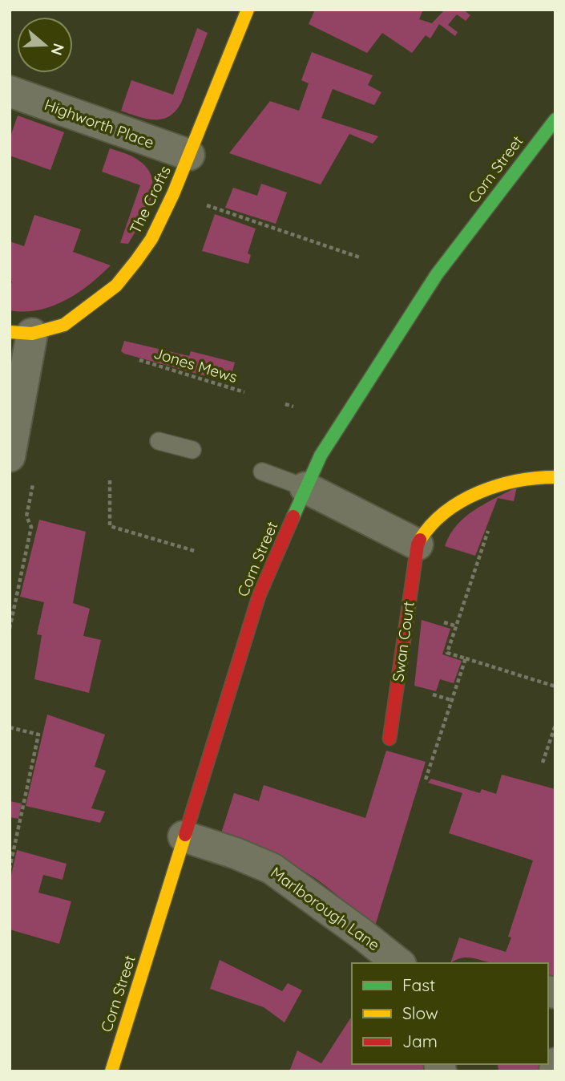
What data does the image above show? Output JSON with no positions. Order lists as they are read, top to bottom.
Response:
{
  "streets": {
    "street": [
      "Highworth Place",
      "Corn Street",
      "The Crofts",
      "Swan Court",
      "Marlborough Lane"
    ],
    "path": ["Jones Mews"]
  },
  "crossings": [
    ["Highworth Place", "The Crofts"],
    ["Corn Street", "Marlborough Lane"]
  ],
  "legend": ["Fast", "Slow", "Jam"],
  "north": "right"
}
